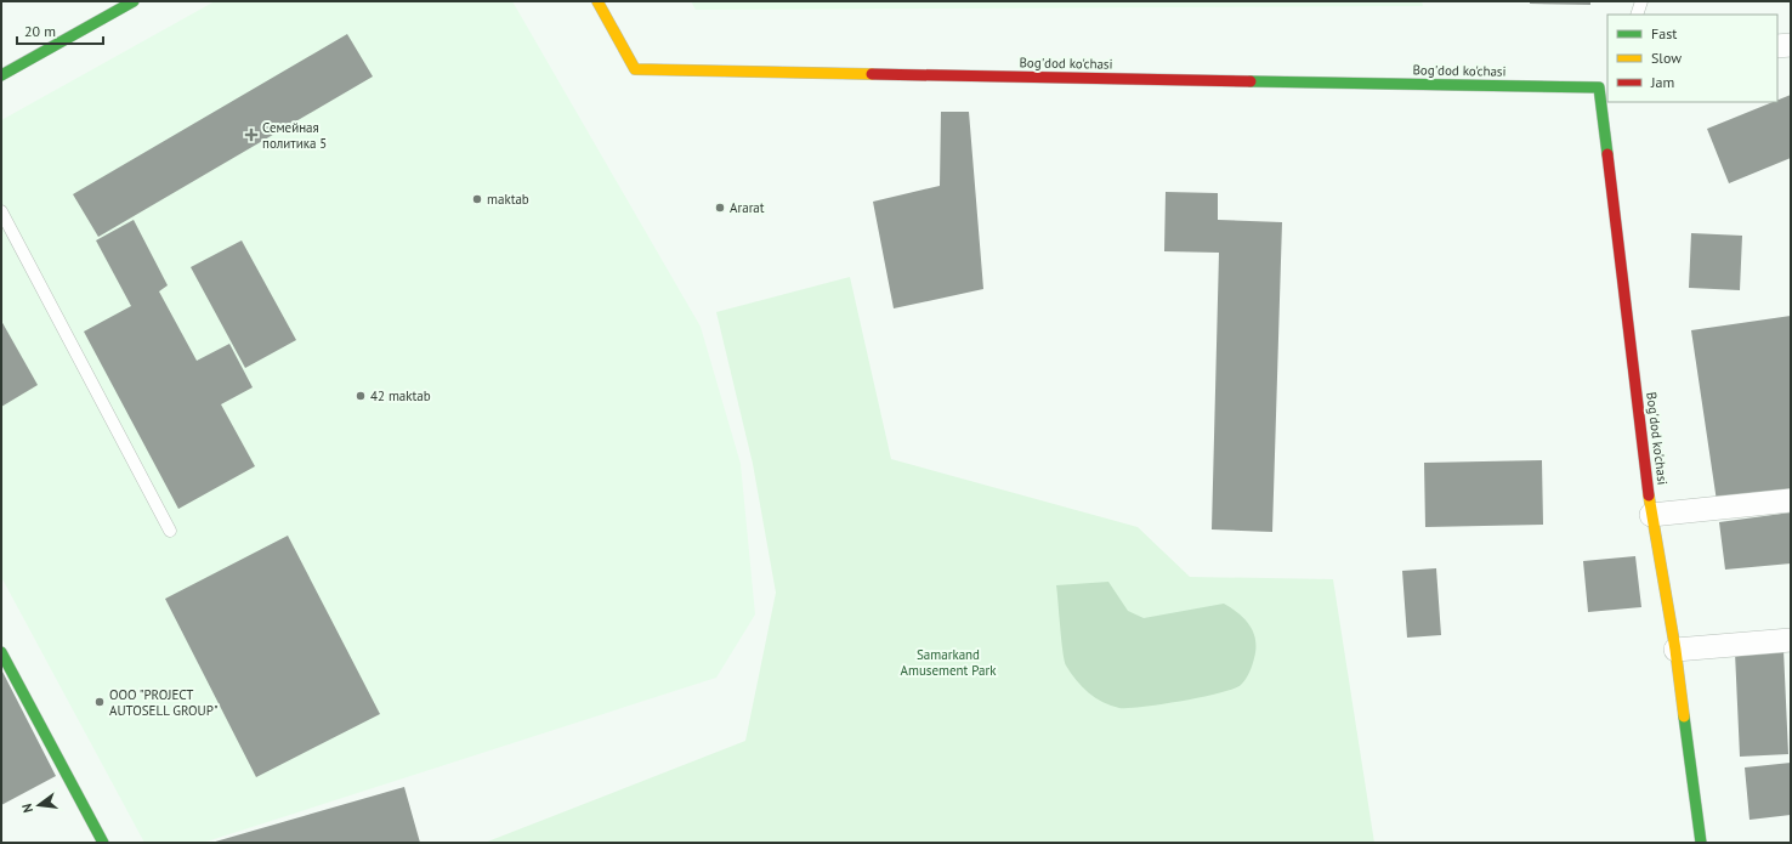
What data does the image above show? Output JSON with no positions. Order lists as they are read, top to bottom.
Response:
{
  "streets": {
    "street": ["Bog'dod ko'chasi"]
  },
  "parks": ["Samarkand Amusement Park"],
  "places": {
    "health": ["Семейная политика 5"],
    "other": [
      "maktab",
      "Ararat",
      "42 maktab",
      "OOO \"PROJECT AUTOSELL GROUP\""
    ]
  },
  "legend": ["Fast", "Slow", "Jam"],
  "scale_bar": "20 m",
  "north": "left"
}
